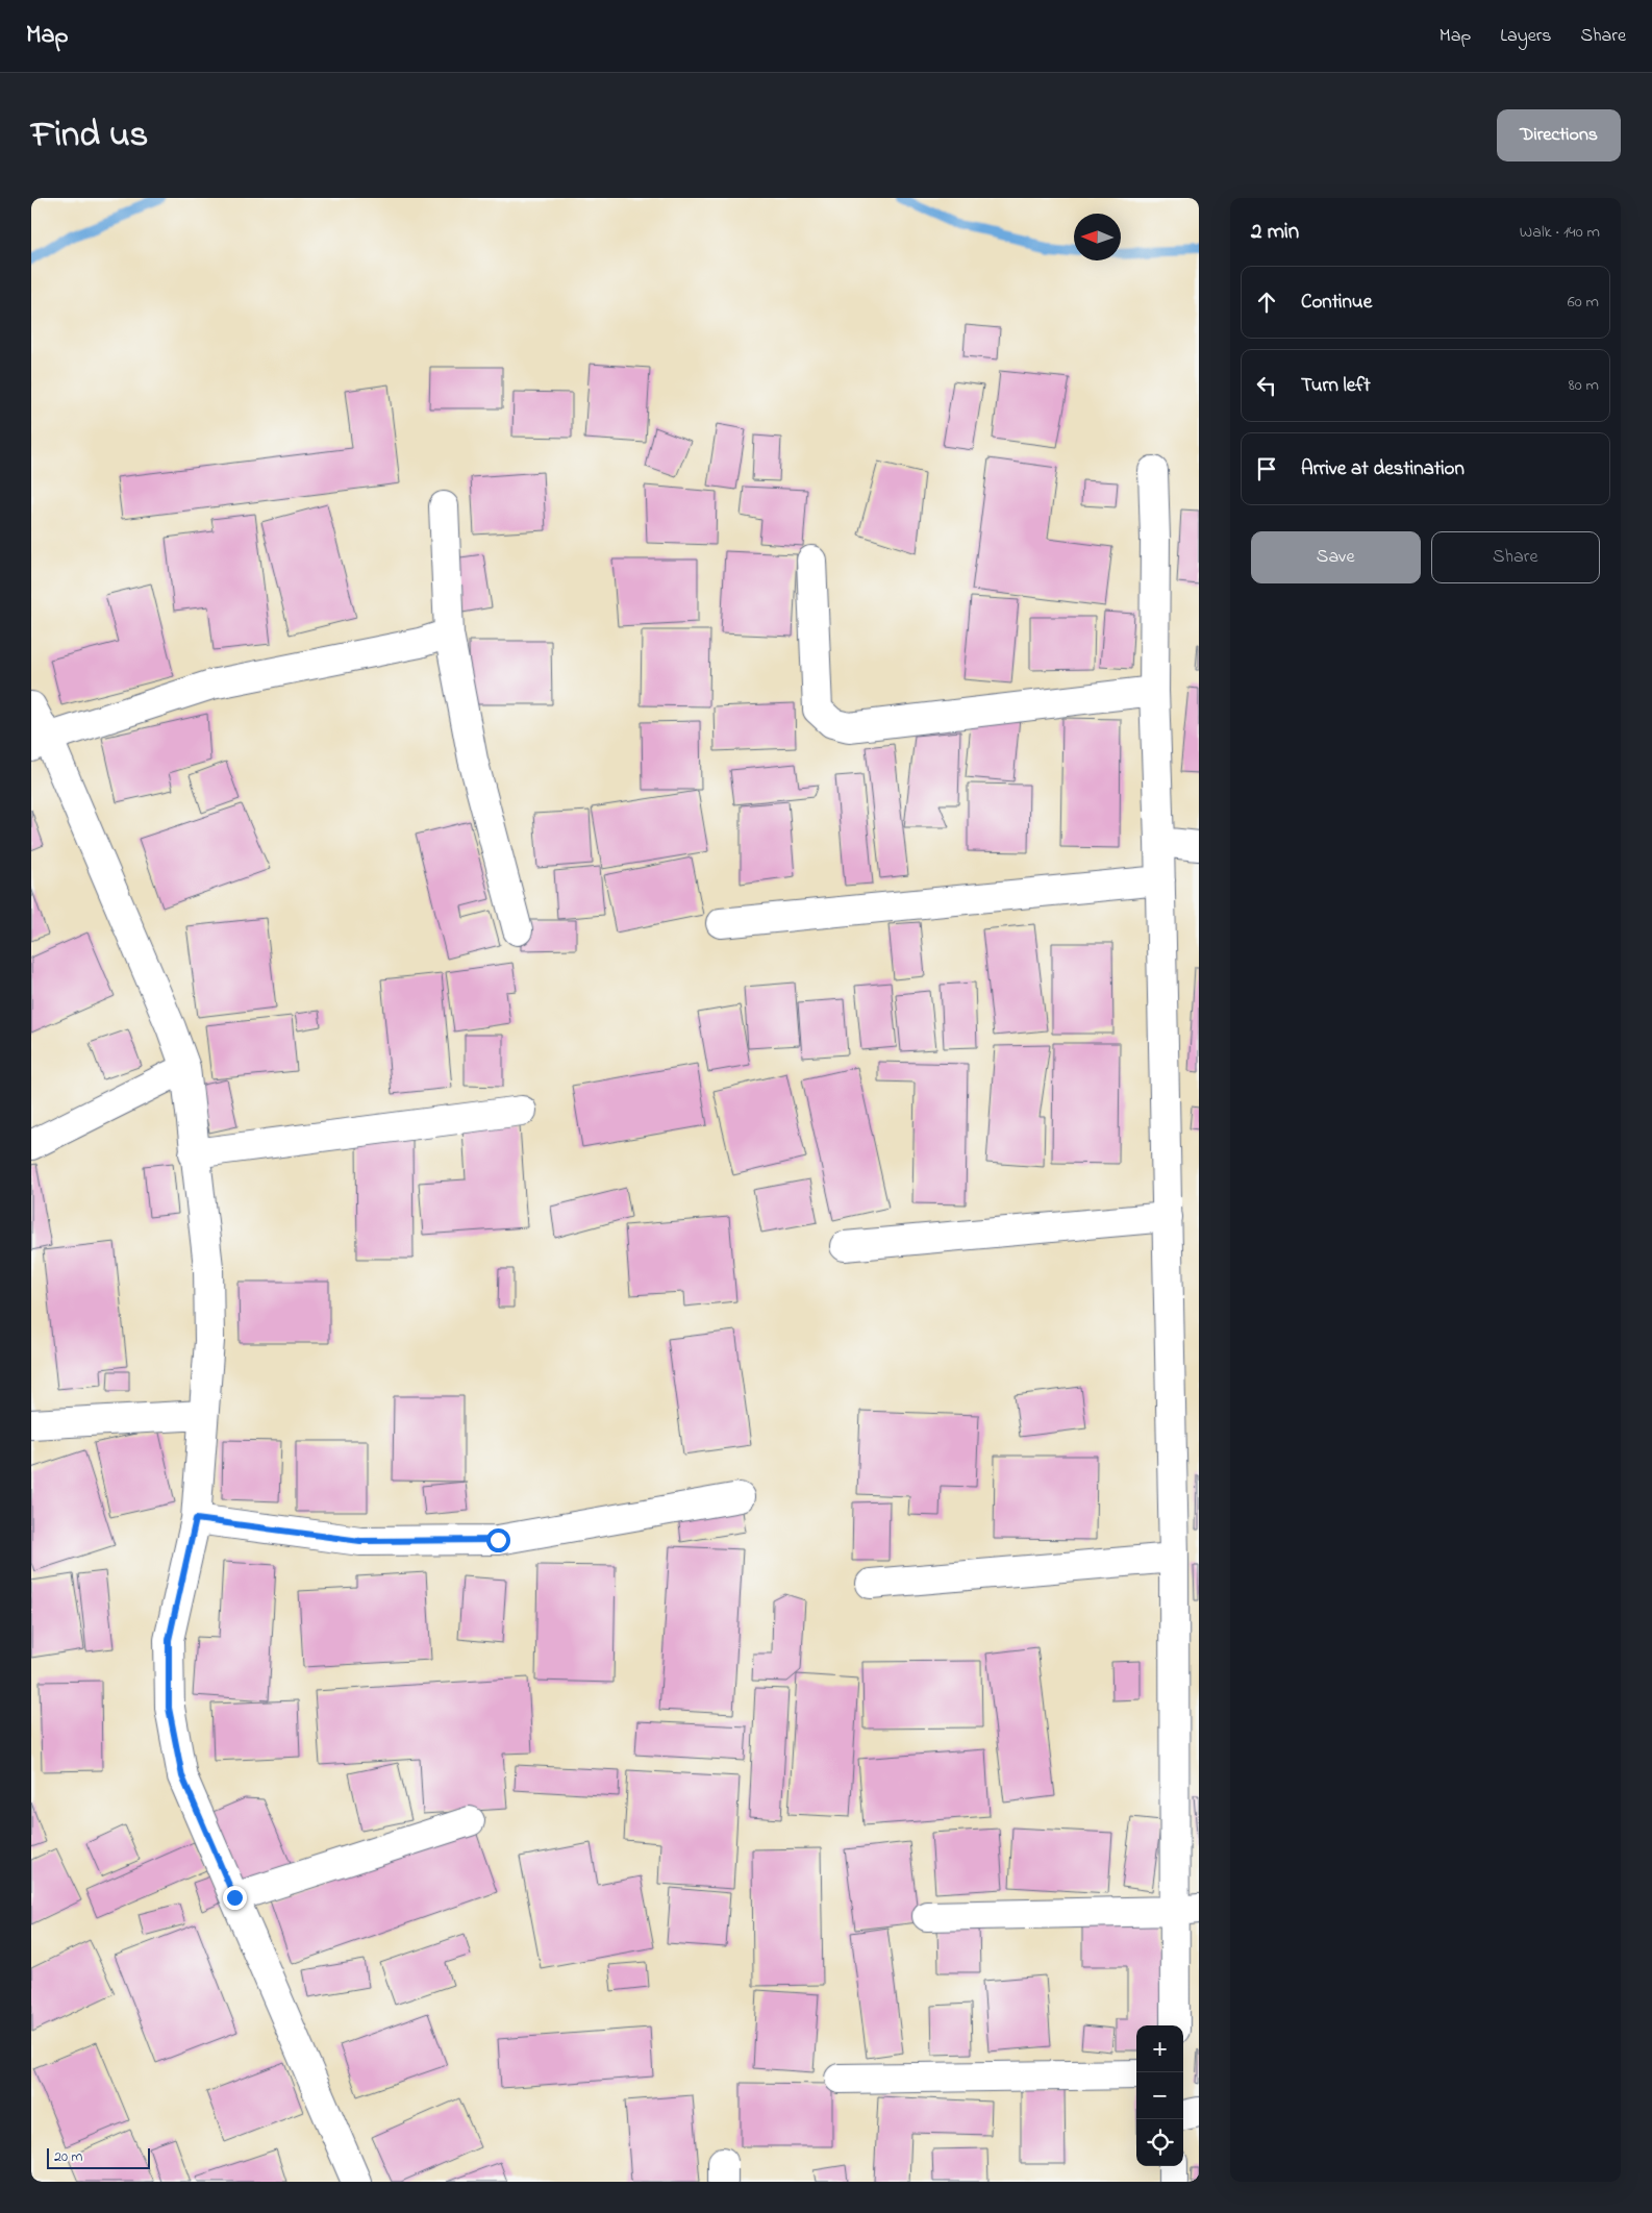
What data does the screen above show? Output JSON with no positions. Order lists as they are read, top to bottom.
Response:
{
  "scale_bar": "20 m",
  "north": "left",
  "page": {
    "header": "Map",
    "nav": ["Map", "Layers", "Share"],
    "title": "Find us",
    "buttons": [
      "Directions",
      ["Save", "Share"]
    ],
    "heading": ["2 min", "Walk · 140 m"],
    "list": [
      ["Continue", "60 m"],
      ["Turn left", "80 m"],
      "Arrive at destination"
    ],
    "map_buttons": ["+", "−"],
    "scale": "20 m"
  }
}
